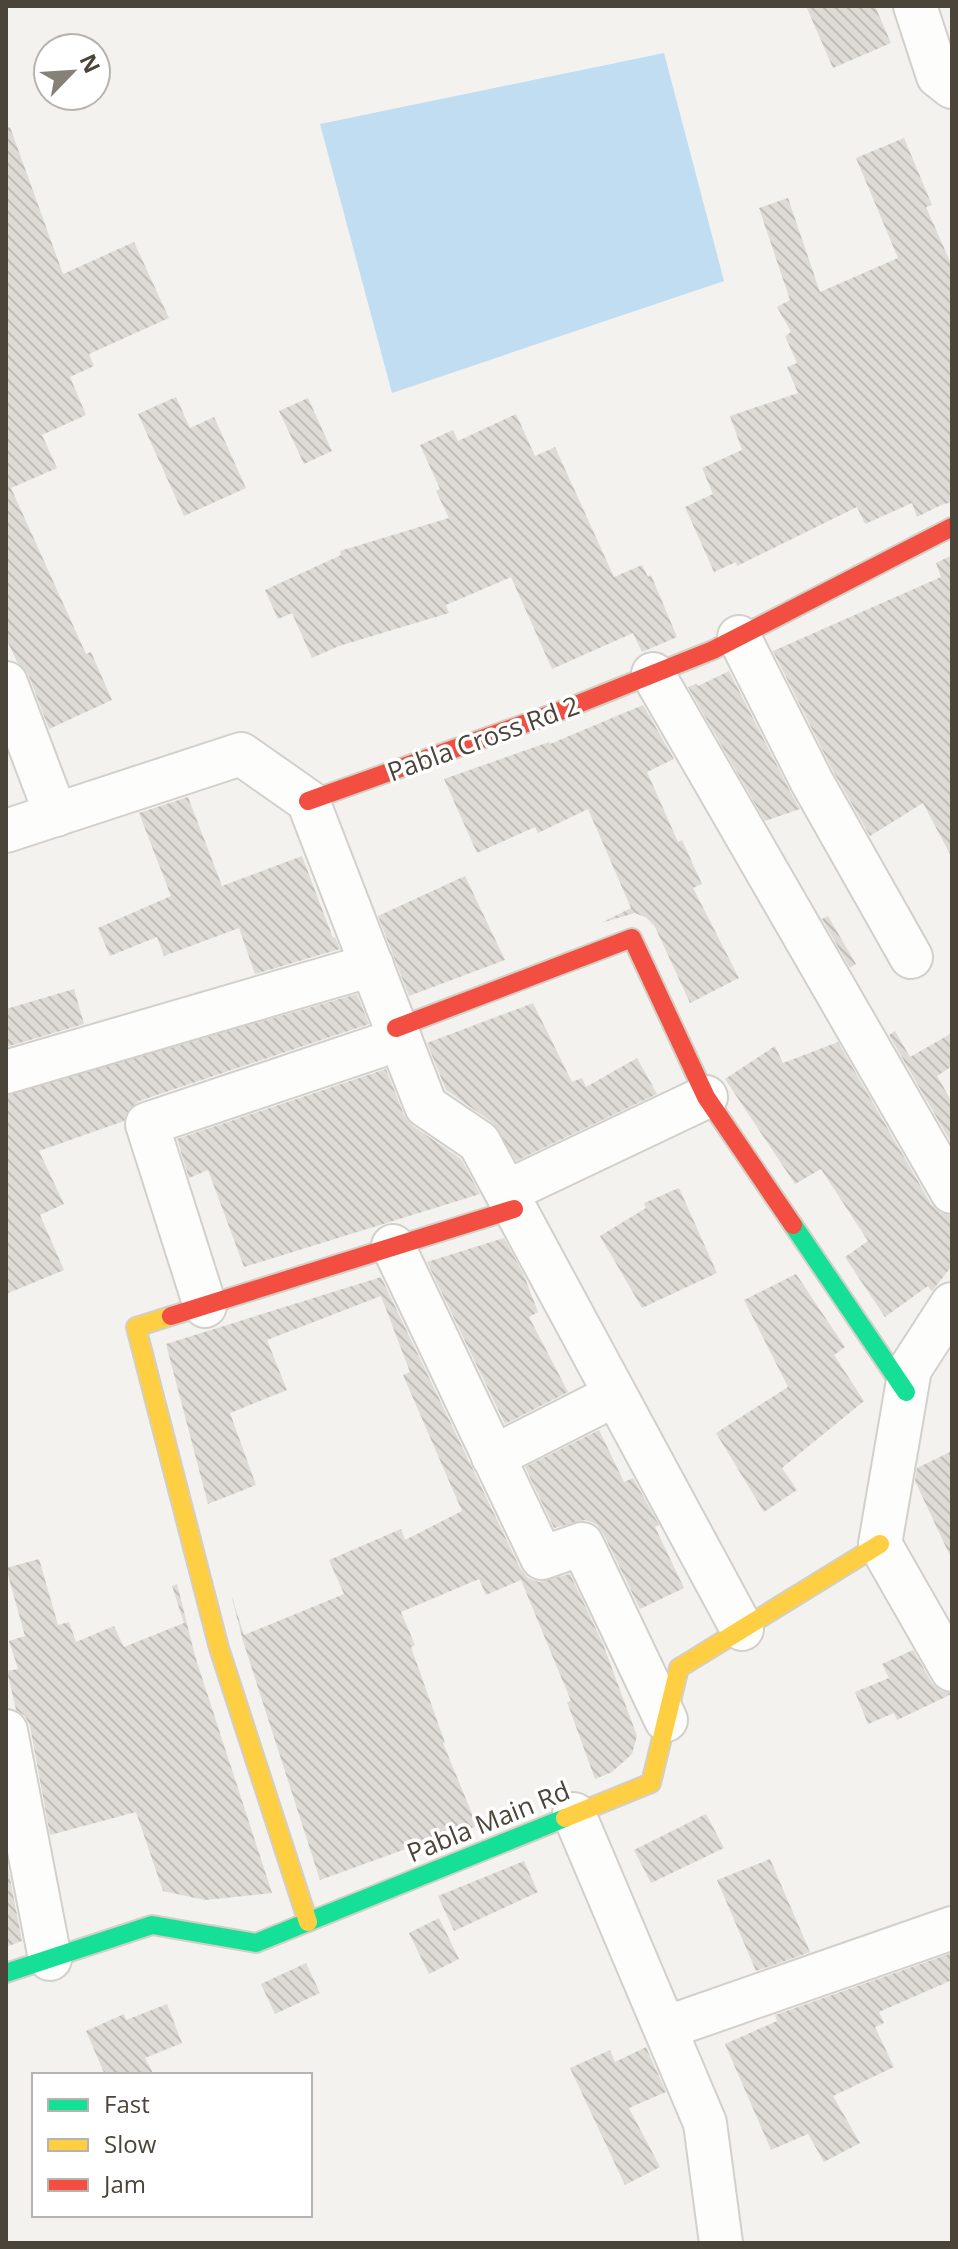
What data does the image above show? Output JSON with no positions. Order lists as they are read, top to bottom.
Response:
{
  "streets": {
    "street": ["Pabla Cross Rd 2", "Pabla Main Rd"]
  },
  "legend": ["Fast", "Slow", "Jam"],
  "north": "top right"
}
